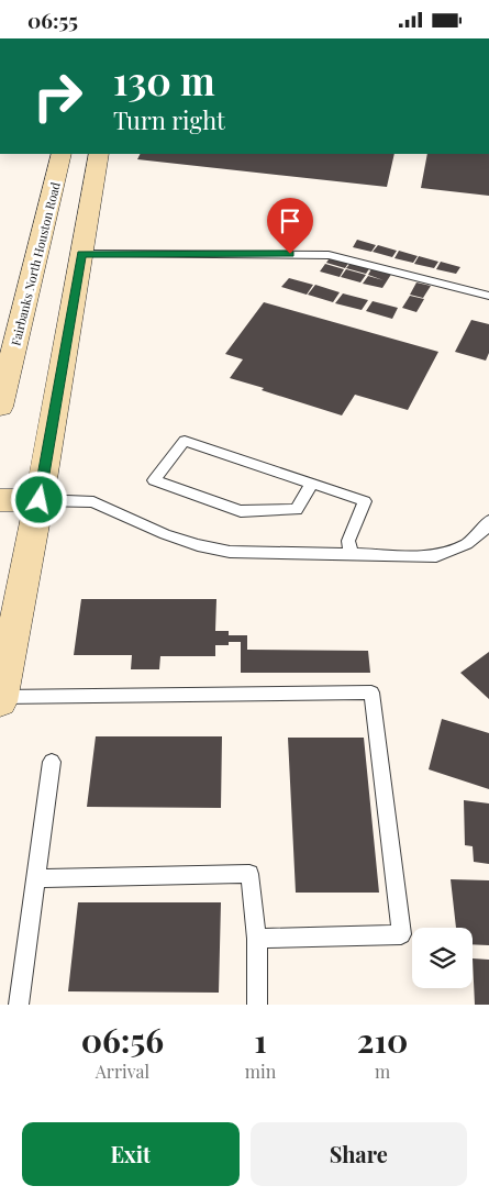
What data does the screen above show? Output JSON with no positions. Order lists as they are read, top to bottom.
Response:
{
  "streets": {
    "main road": ["Fairbanks North Houston Road"]
  },
  "page": {
    "status": "06:55",
    "turn": ["130 m", "Turn right"],
    "eta": [
      "06:56",
      "Arrival",
      "1",
      "min",
      "210",
      "m"
    ],
    "buttons": ["Exit", "Share"]
  }
}
